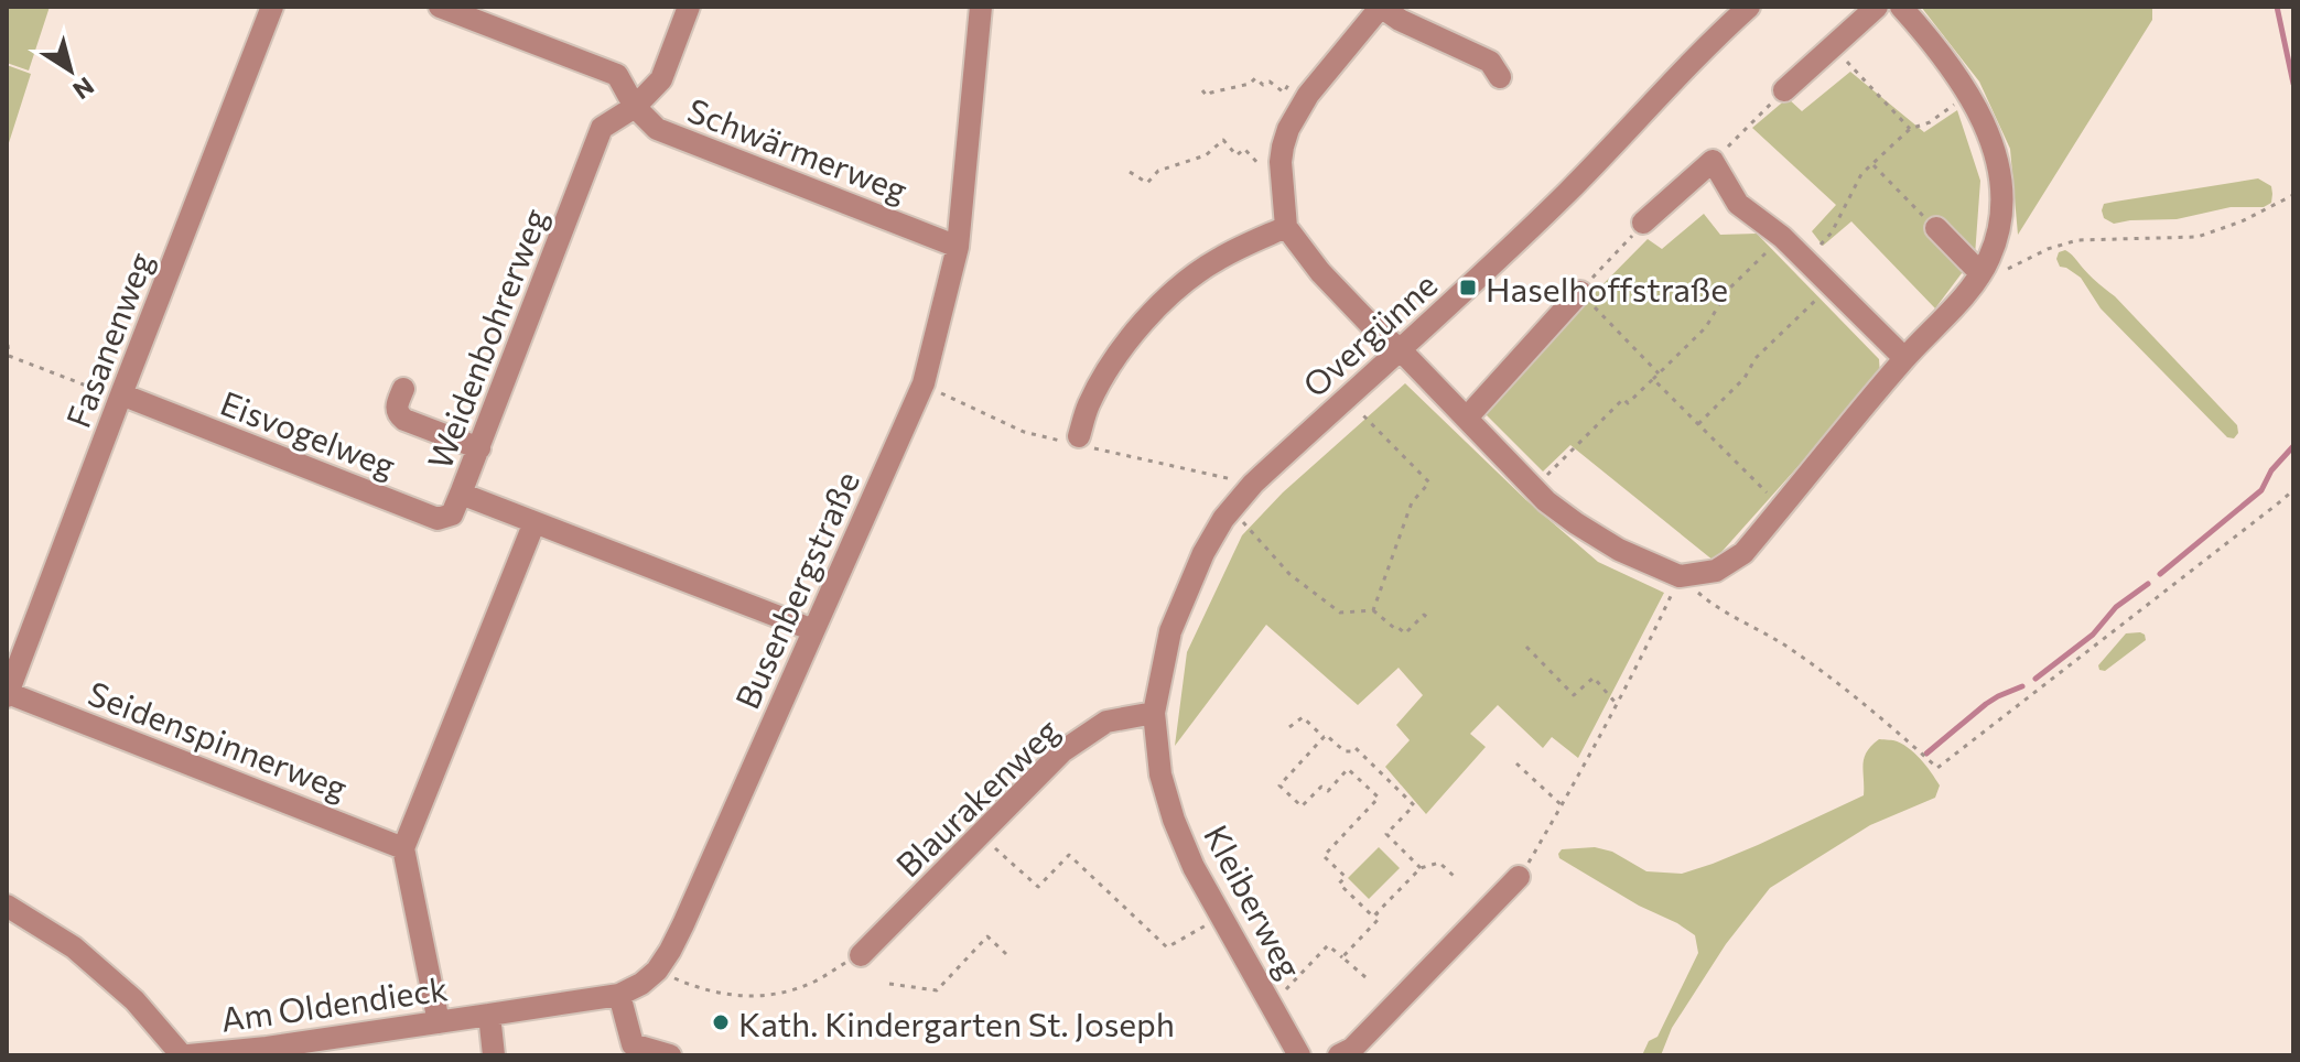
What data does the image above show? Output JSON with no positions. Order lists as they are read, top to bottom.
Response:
{
  "streets": {
    "street": [
      "Schwärmerweg",
      "Overgünne",
      "Weidenbohrerweg",
      "Fasanenweg",
      "Eisvogelweg",
      "Busenbergstraße",
      "Seidenspinnerweg",
      "Blaurakenweg",
      "Kleiberweg",
      "Am Oldendieck"
    ]
  },
  "crossings": [
    ["Schwärmerweg", "Weidenbohrerweg"],
    ["Schwärmerweg", "Busenbergstraße"],
    ["Overgünne", "Blaurakenweg"],
    ["Overgünne", "Kleiberweg"],
    ["Weidenbohrerweg", "Eisvogelweg"],
    ["Fasanenweg", "Eisvogelweg"],
    ["Fasanenweg", "Seidenspinnerweg"],
    ["Busenbergstraße", "Am Oldendieck"]
  ],
  "places": {
    "transit": ["Haselhoffstraße"],
    "other": ["Kath. Kindergarten St. Joseph"]
  },
  "north": "bottom right"
}
